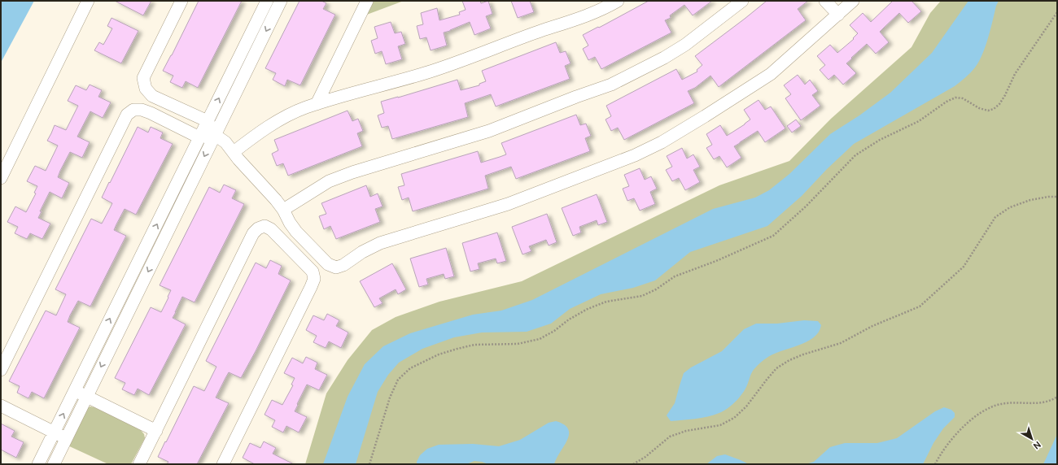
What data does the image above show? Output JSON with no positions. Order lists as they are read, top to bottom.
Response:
{
  "north": "bottom right"
}
